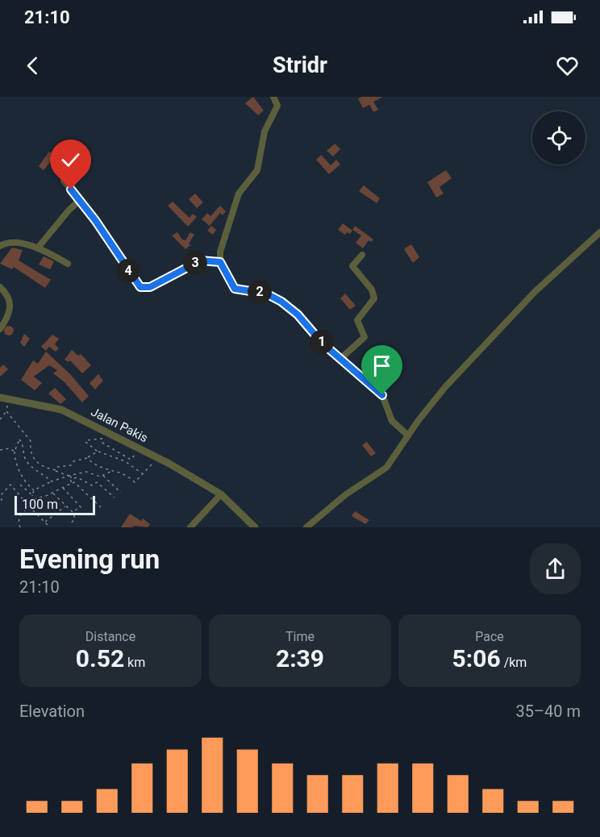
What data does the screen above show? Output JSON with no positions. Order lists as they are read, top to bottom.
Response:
{
  "streets": {
    "street": ["Jalan Pakis"]
  },
  "scale_bar": "100 m",
  "page": {
    "status": "21:10",
    "header": "Stridr",
    "pins": [
      "3",
      "4",
      "2",
      "1"
    ],
    "scale": "100 m",
    "heading": ["Evening run", "21:10"],
    "stats": [
      ["Distance", "0.52 km"],
      ["Time", "2:39"],
      ["Pace", "5:06 /km"]
    ],
    "chart": ["Elevation", "35–40 m"]
  }
}
